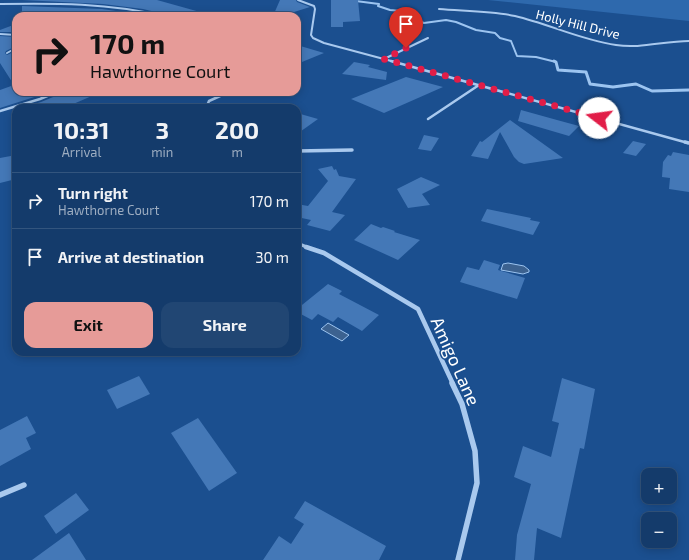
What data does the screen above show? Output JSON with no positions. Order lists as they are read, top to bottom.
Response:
{
  "streets": {
    "street": ["Holly Hill Drive", "Amigo Lane"]
  },
  "page": {
    "turn": ["170 m", "Hawthorne Court"],
    "eta": [
      "10:31",
      "Arrival",
      "3",
      "min",
      "200",
      "m"
    ],
    "list": [
      {
        "name": "Turn right",
        "note": "Hawthorne Court",
        "value": "170 m"
      },
      {
        "name": "Arrive at destination",
        "value": "30 m"
      }
    ],
    "buttons": ["Exit", "Share"],
    "map_buttons": ["+", "−"]
  }
}
